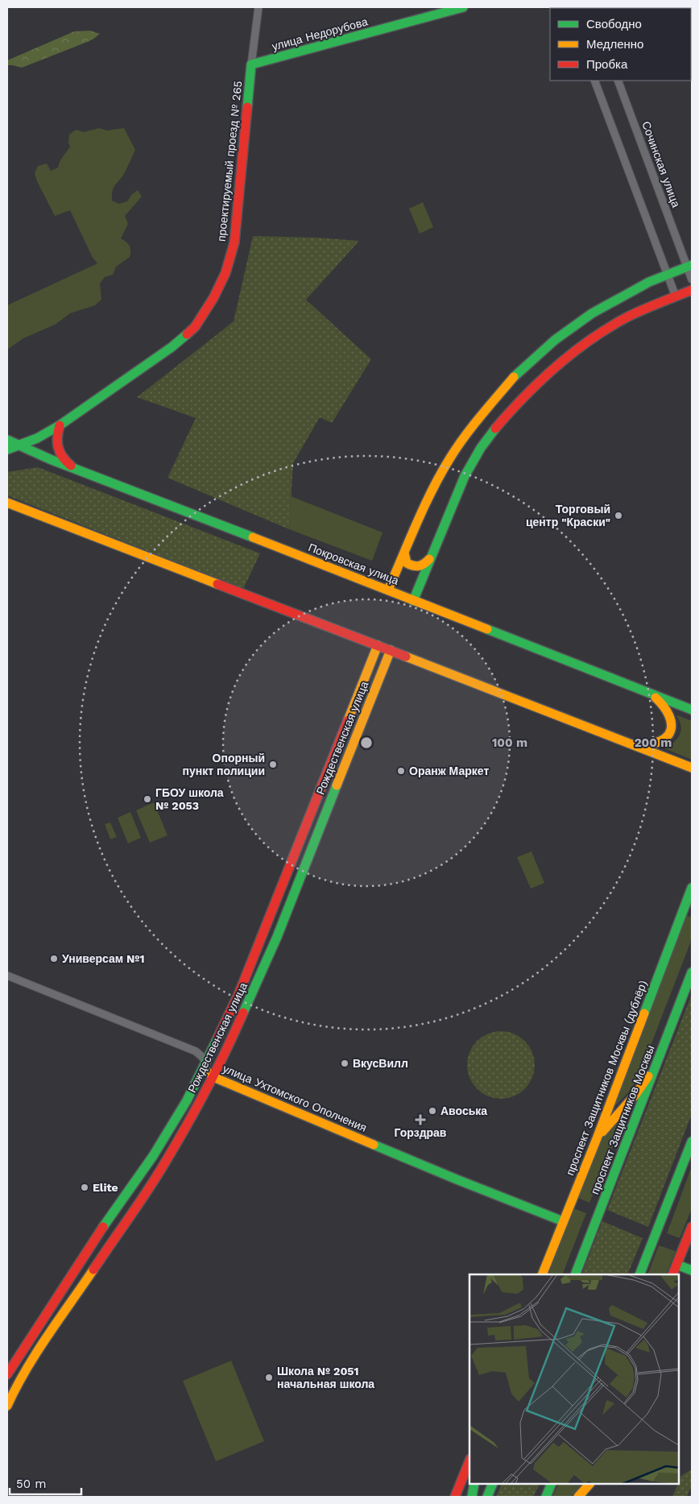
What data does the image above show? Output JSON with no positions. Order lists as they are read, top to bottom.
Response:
{
  "streets": {
    "street": [
      "улица Недорубова",
      "проектируемый проезд № 265",
      "Сочинская улица",
      "Покровская улица",
      "Рождественская улица",
      "проспект Защитников Москвы (дублёр)",
      "улица Ухтомского Ополчения",
      "проспект Защитников Москвы"
    ]
  },
  "crossings": [
    ["улица Недорубова", "проектируемый проезд № 265"],
    ["проектируемый проезд № 265", "Покровская улица"],
    ["Рождественская улица", "улица Ухтомского Ополчения"],
    ["проспект Защитников Москвы (дублёр)", "улица Ухтомского Ополчения"]
  ],
  "places": {
    "other": [
      "Торговый центр \"Краски\"",
      "Опорный пункт полиции",
      "Оранж Маркет",
      "ГБОУ школа № 2053",
      "Универсам №1",
      "ВкусВилл",
      "Авоська",
      "Elite",
      "Школа № 2051 начальная школа"
    ],
    "health": ["Горздрав"]
  },
  "legend": ["Свободно", "Медленно", "Пробка"],
  "scale_bar": "50 m",
  "rings": ["100 m", "200 m"]
}
